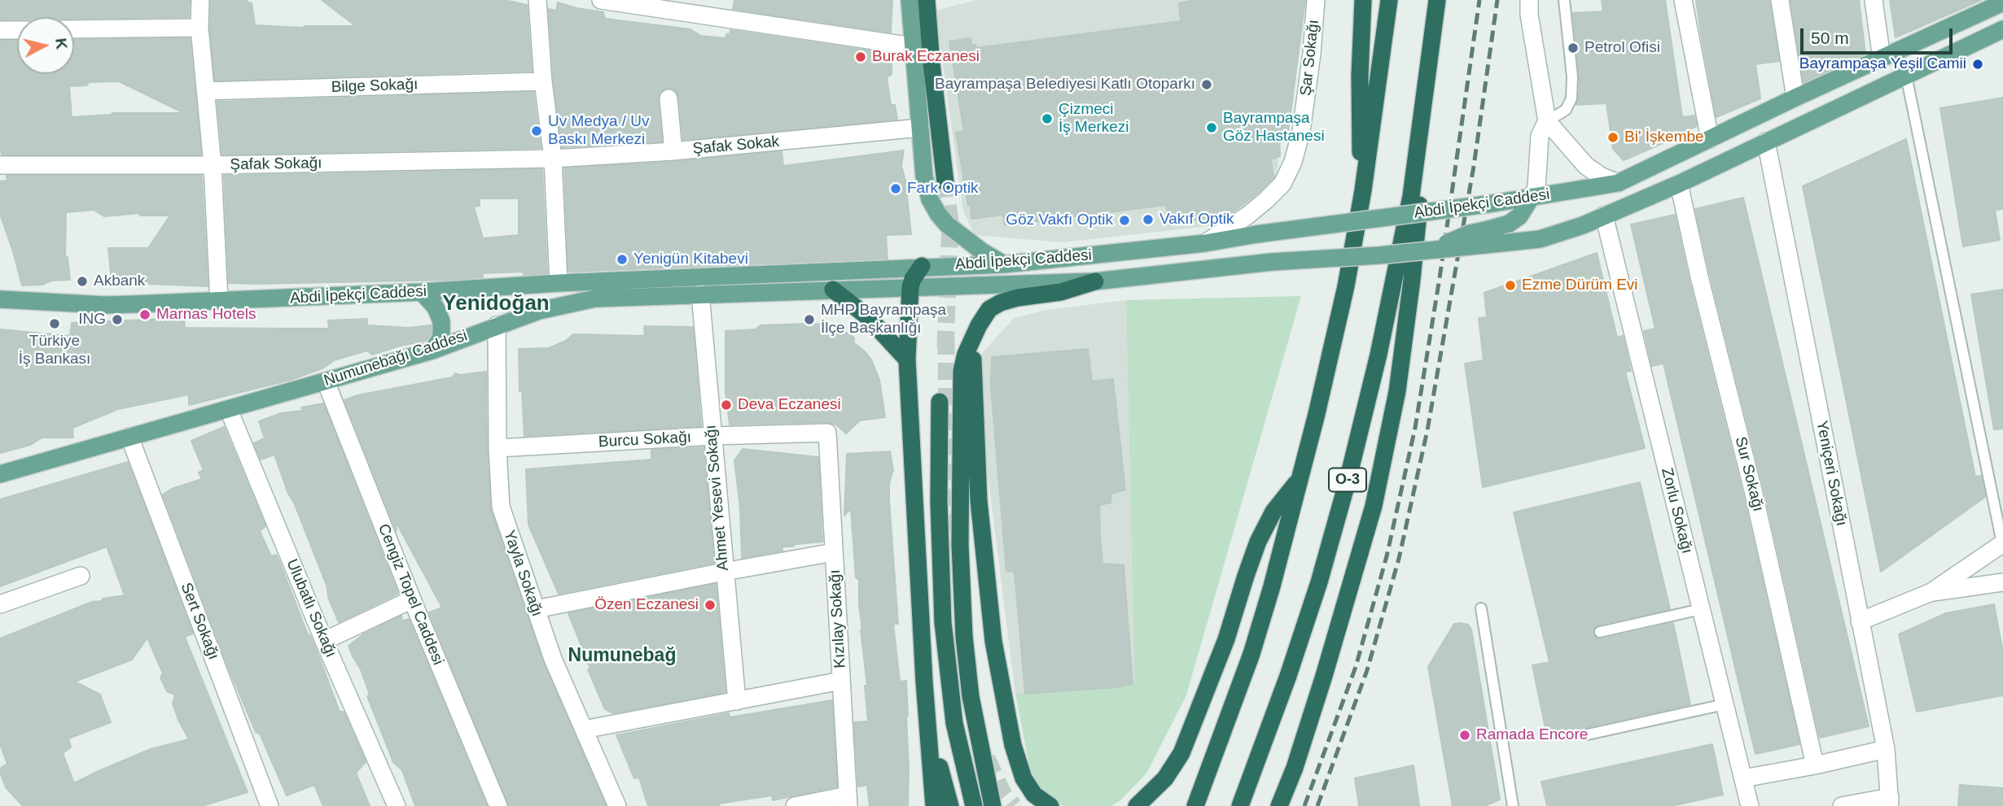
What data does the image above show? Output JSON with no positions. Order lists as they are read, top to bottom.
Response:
{
  "streets": {
    "highway": ["O-3"],
    "main road": ["Abdi İpekçi Caddesi", "Numunebağı Caddesi"],
    "street": [
      "Şar Sokağı",
      "Bilge Sokağı",
      "Şafak Sokak",
      "Şafak Sokağı",
      "Burcu Sokağı",
      "Yeniçeri Sokağı",
      "Sur Sokağı",
      "Ahmet Yesevi Sokağı",
      "Zorlu Sokağı",
      "Yayla Sokağı",
      "Cengiz Topel Caddesi",
      "Ulubatlı Sokağı",
      "Kızılay Sokağı",
      "Sert Sokağı"
    ]
  },
  "crossings": [
    ["Şar Sokağı", "Abdi İpekçi Caddesi"],
    ["Şafak Sokak", "Şafak Sokağı"],
    ["Abdi İpekçi Caddesi", "Numunebağı Caddesi"],
    ["Abdi İpekçi Caddesi", "Yeniçeri Sokağı"],
    ["Abdi İpekçi Caddesi", "Sur Sokağı"],
    ["Abdi İpekçi Caddesi", "Zorlu Sokağı"],
    ["Numunebağı Caddesi", "Ahmet Yesevi Sokağı"],
    ["Numunebağı Caddesi", "Yayla Sokağı"],
    ["Numunebağı Caddesi", "Cengiz Topel Caddesi"],
    ["Numunebağı Caddesi", "Ulubatlı Sokağı"],
    ["Numunebağı Caddesi", "Sert Sokağı"],
    ["Burcu Sokağı", "Ahmet Yesevi Sokağı"],
    ["Burcu Sokağı", "Yayla Sokağı"],
    ["Burcu Sokağı", "Kızılay Sokağı"]
  ],
  "districts": ["Yenidoğan", "Numunebağ"],
  "places": [
    "Petrol Ofisi",
    "Burak Eczanesi",
    "Bayrampaşa Yeşil Camii",
    "Bayrampaşa Belediyesi Katlı Otoparkı",
    "Çizmeci İş Merkezi",
    "Bayrampaşa Göz Hastanesi",
    "Uv Medya / Uv Baskı Merkezi",
    "Bi' İşkembe",
    "Fark Optik",
    "Vakıf Optik",
    "Göz Vakfı Optik",
    "Yenigün Kitabevi",
    "Akbank",
    "Ezme Dürüm Evi",
    "Marnas Hotels",
    "ING",
    "MHP Bayrampaşa İlçe Başkanlığı",
    "Türkiye İş Bankası",
    "Deva Eczanesi",
    "Özen Eczanesi",
    "Ramada Encore"
  ],
  "scale_bar": "50 m",
  "north": "right"
}
